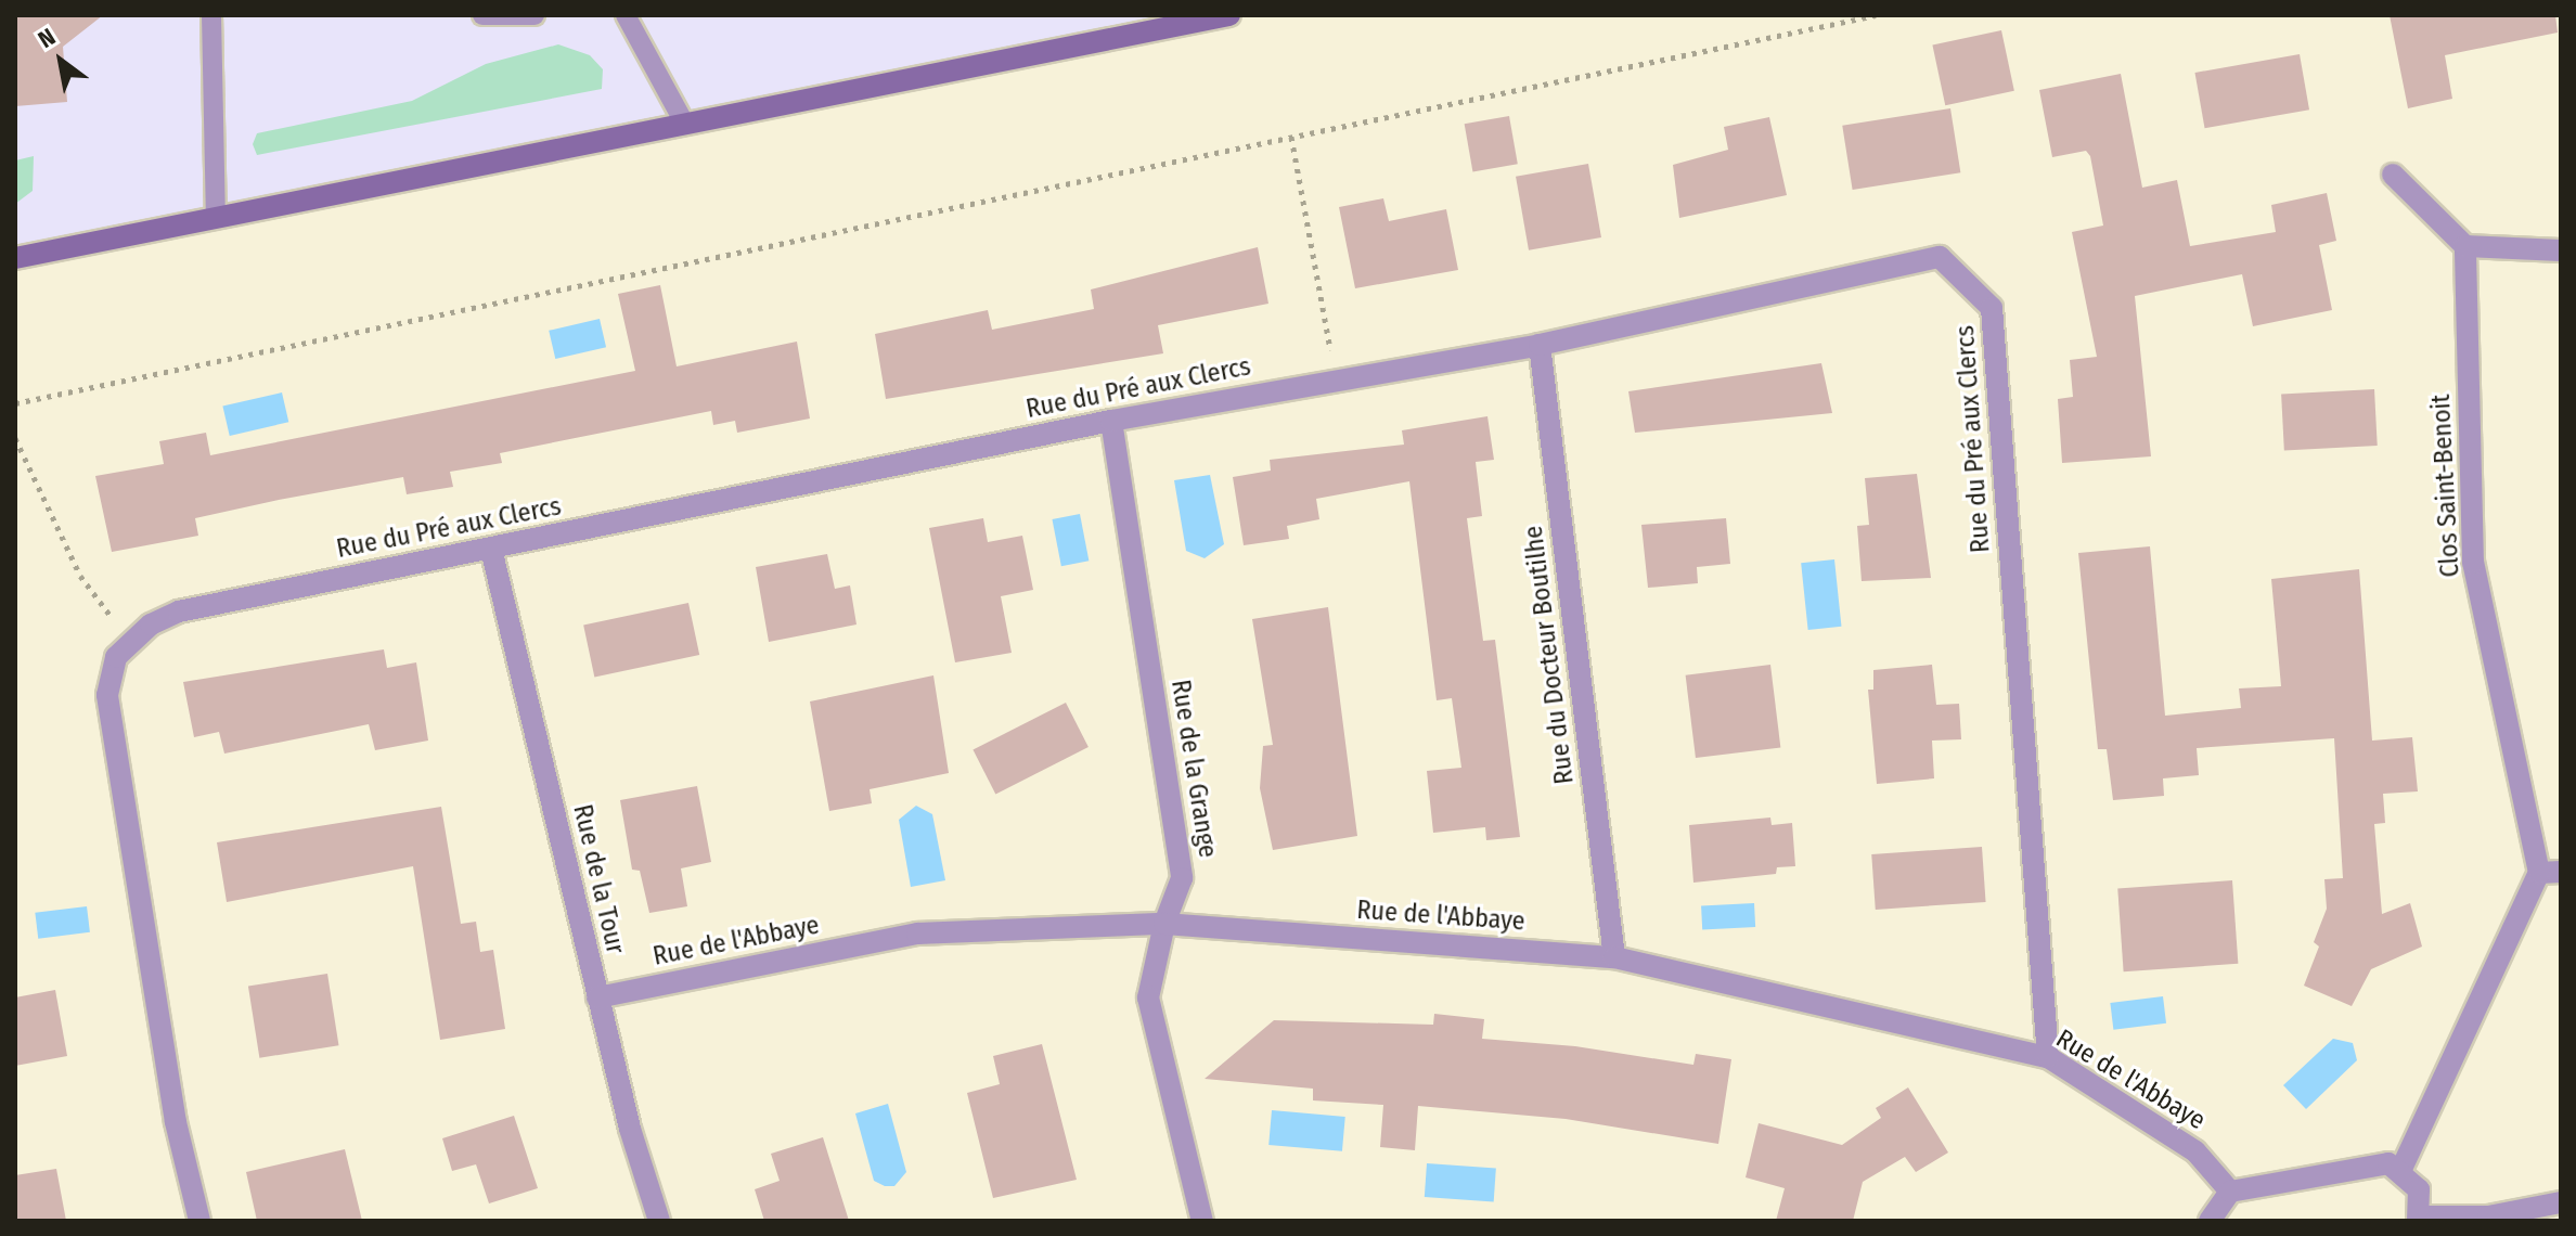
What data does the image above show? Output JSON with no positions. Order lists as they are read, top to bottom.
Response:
{
  "streets": {
    "street": [
      "Rue du Pré aux Clercs",
      "Clos Saint-Benoit",
      "Rue du Docteur Boutilhe",
      "Rue de la Grange",
      "Rue de la Tour",
      "Rue de l'Abbaye"
    ]
  },
  "crossings": [
    ["Rue du Pré aux Clercs", "Rue du Docteur Boutilhe"],
    ["Rue du Pré aux Clercs", "Rue de la Grange"],
    ["Rue du Pré aux Clercs", "Rue de la Tour"],
    ["Rue du Pré aux Clercs", "Rue de l'Abbaye"],
    ["Rue du Docteur Boutilhe", "Rue de l'Abbaye"],
    ["Rue de la Grange", "Rue de l'Abbaye"],
    ["Rue de la Tour", "Rue de l'Abbaye"]
  ],
  "north": "top left"
}
